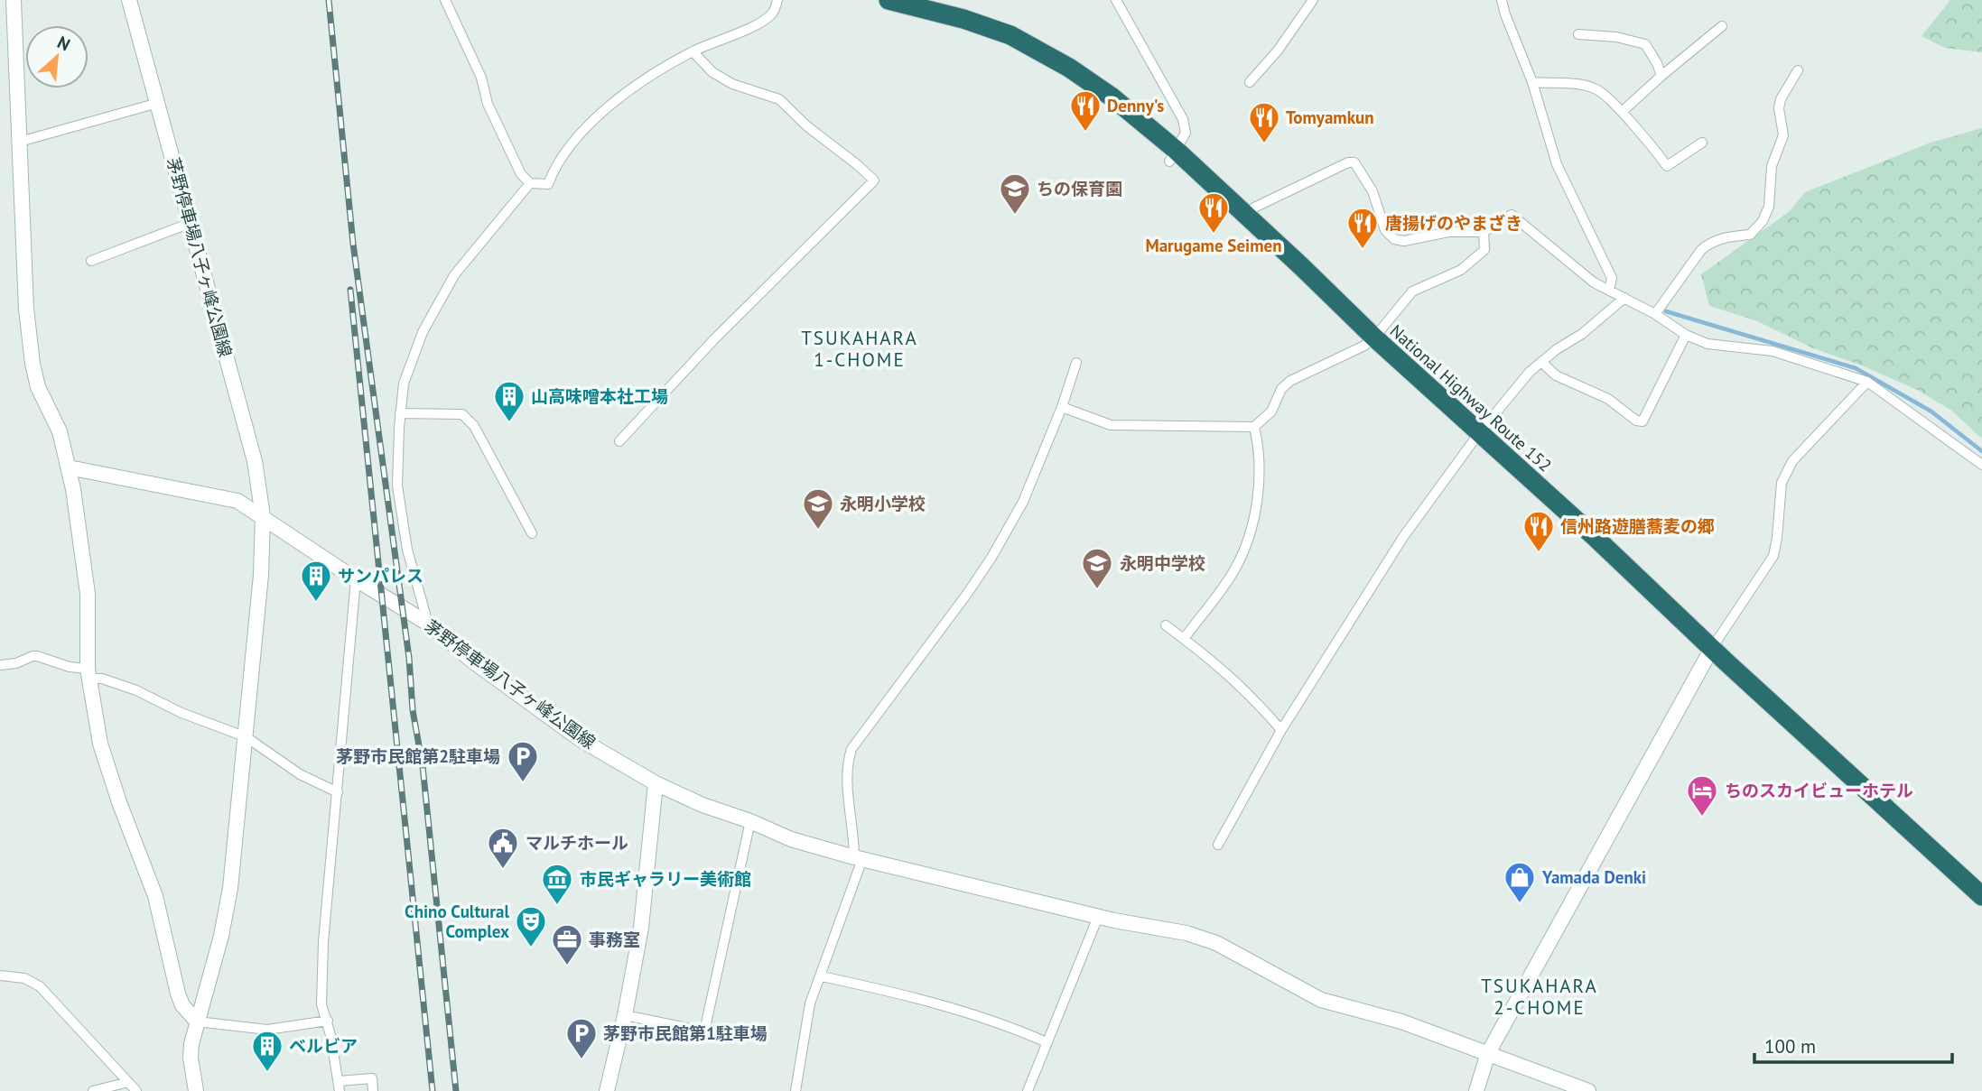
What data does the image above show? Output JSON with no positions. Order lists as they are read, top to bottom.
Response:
{
  "streets": {
    "highway": ["National Highway Route 152"],
    "street": ["茅野停車場八子ヶ峰公園線"]
  },
  "districts": ["TSUKAHARA 1-CHOME", "TSUKAHARA 2-CHOME"],
  "places": {
    "restaurant": [
      "Denny's",
      "Tomyamkun",
      "Marugame Seimen",
      "唐揚げのやまざき",
      "信州路遊膳蕎麦の郷"
    ],
    "school or university": ["ちの保育園", "永明小学校", "永明中学校"],
    "building": ["山高味噌本社工場", "サンパレス", "ベルビア"],
    "parking": ["茅野市民館第2駐車場", "茅野市民館第1駐車場"],
    "hotel": ["ちのスカイビューホテル"],
    "public building": ["マルチホール"],
    "shop": ["Yamada Denki"],
    "museum": ["市民ギャラリー美術館"],
    "theatre": ["Chino Cultural Complex"],
    "office": ["事務室"]
  },
  "scale_bar": "100 m",
  "north": "top right"
}
